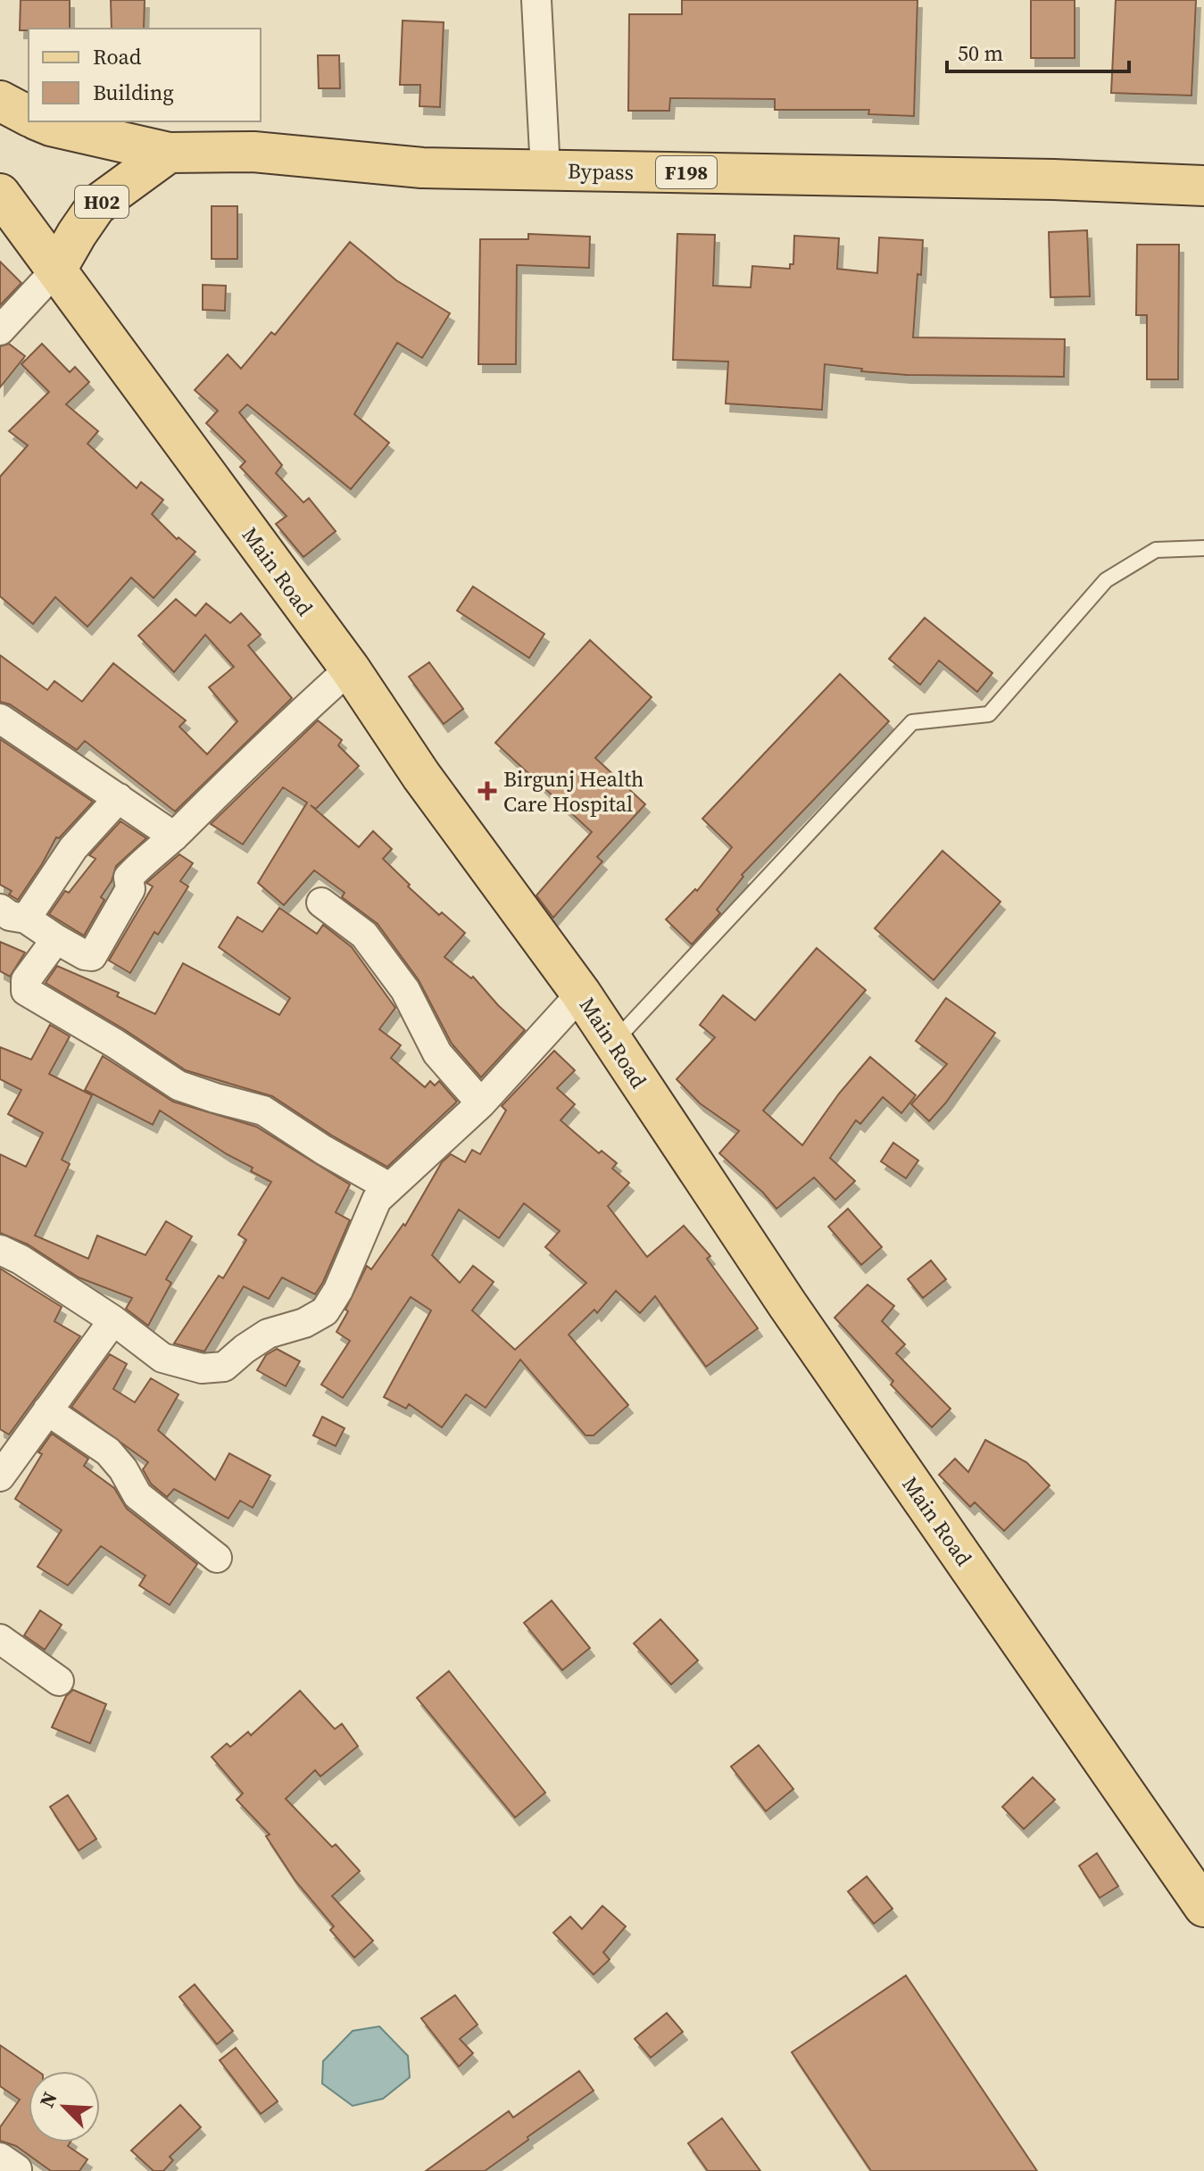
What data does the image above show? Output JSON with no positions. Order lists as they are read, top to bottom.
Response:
{
  "streets": {
    "main road": [
      "Bypass",
      "F198",
      "H02",
      "Main Road"
    ]
  },
  "crossings": [
    ["Bypass", "H02"],
    ["H02", "Main Road"]
  ],
  "places": {
    "health": ["Birgunj Health Care Hospital"]
  },
  "legend": ["Road", "Building"],
  "scale_bar": "50 m",
  "north": "top left"
}
